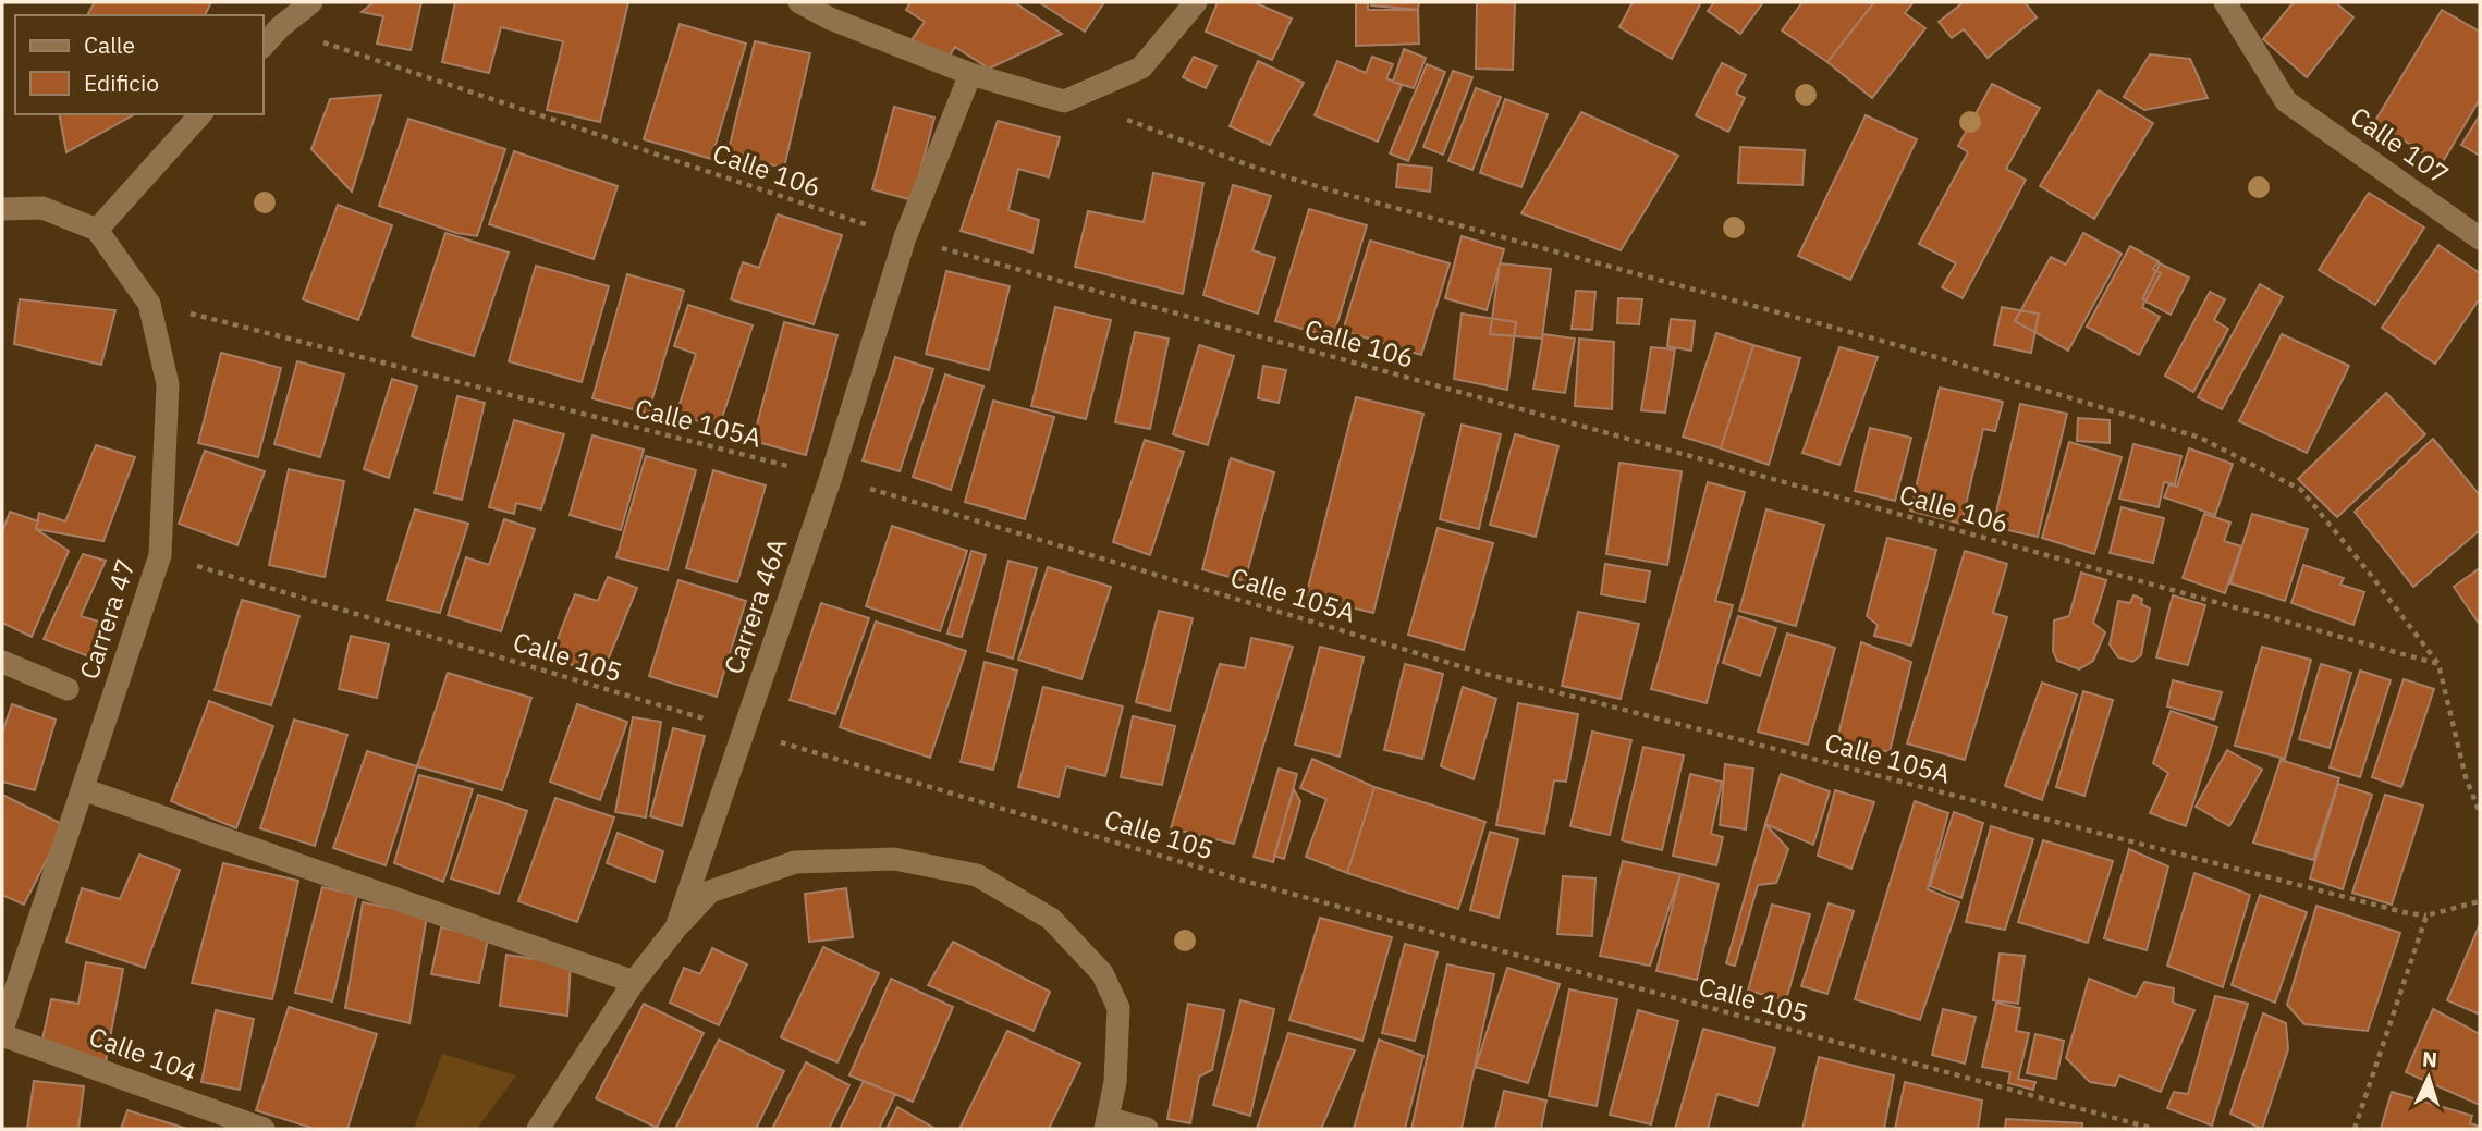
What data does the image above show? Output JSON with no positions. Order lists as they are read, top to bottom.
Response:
{
  "streets": {
    "street": [
      "Calle 107",
      "Carrera 46A",
      "Carrera 47",
      "Calle 104"
    ],
    "path": ["Calle 106", "Calle 105A", "Calle 105"]
  },
  "crossings": [
    ["Calle 106", "Carrera 46A"],
    ["Calle 105A", "Carrera 46A"],
    ["Calle 105A", "Carrera 47"],
    ["Carrera 46A", "Calle 105"],
    ["Carrera 47", "Calle 105"]
  ],
  "legend": ["Calle", "Edificio"],
  "north": "top"
}
